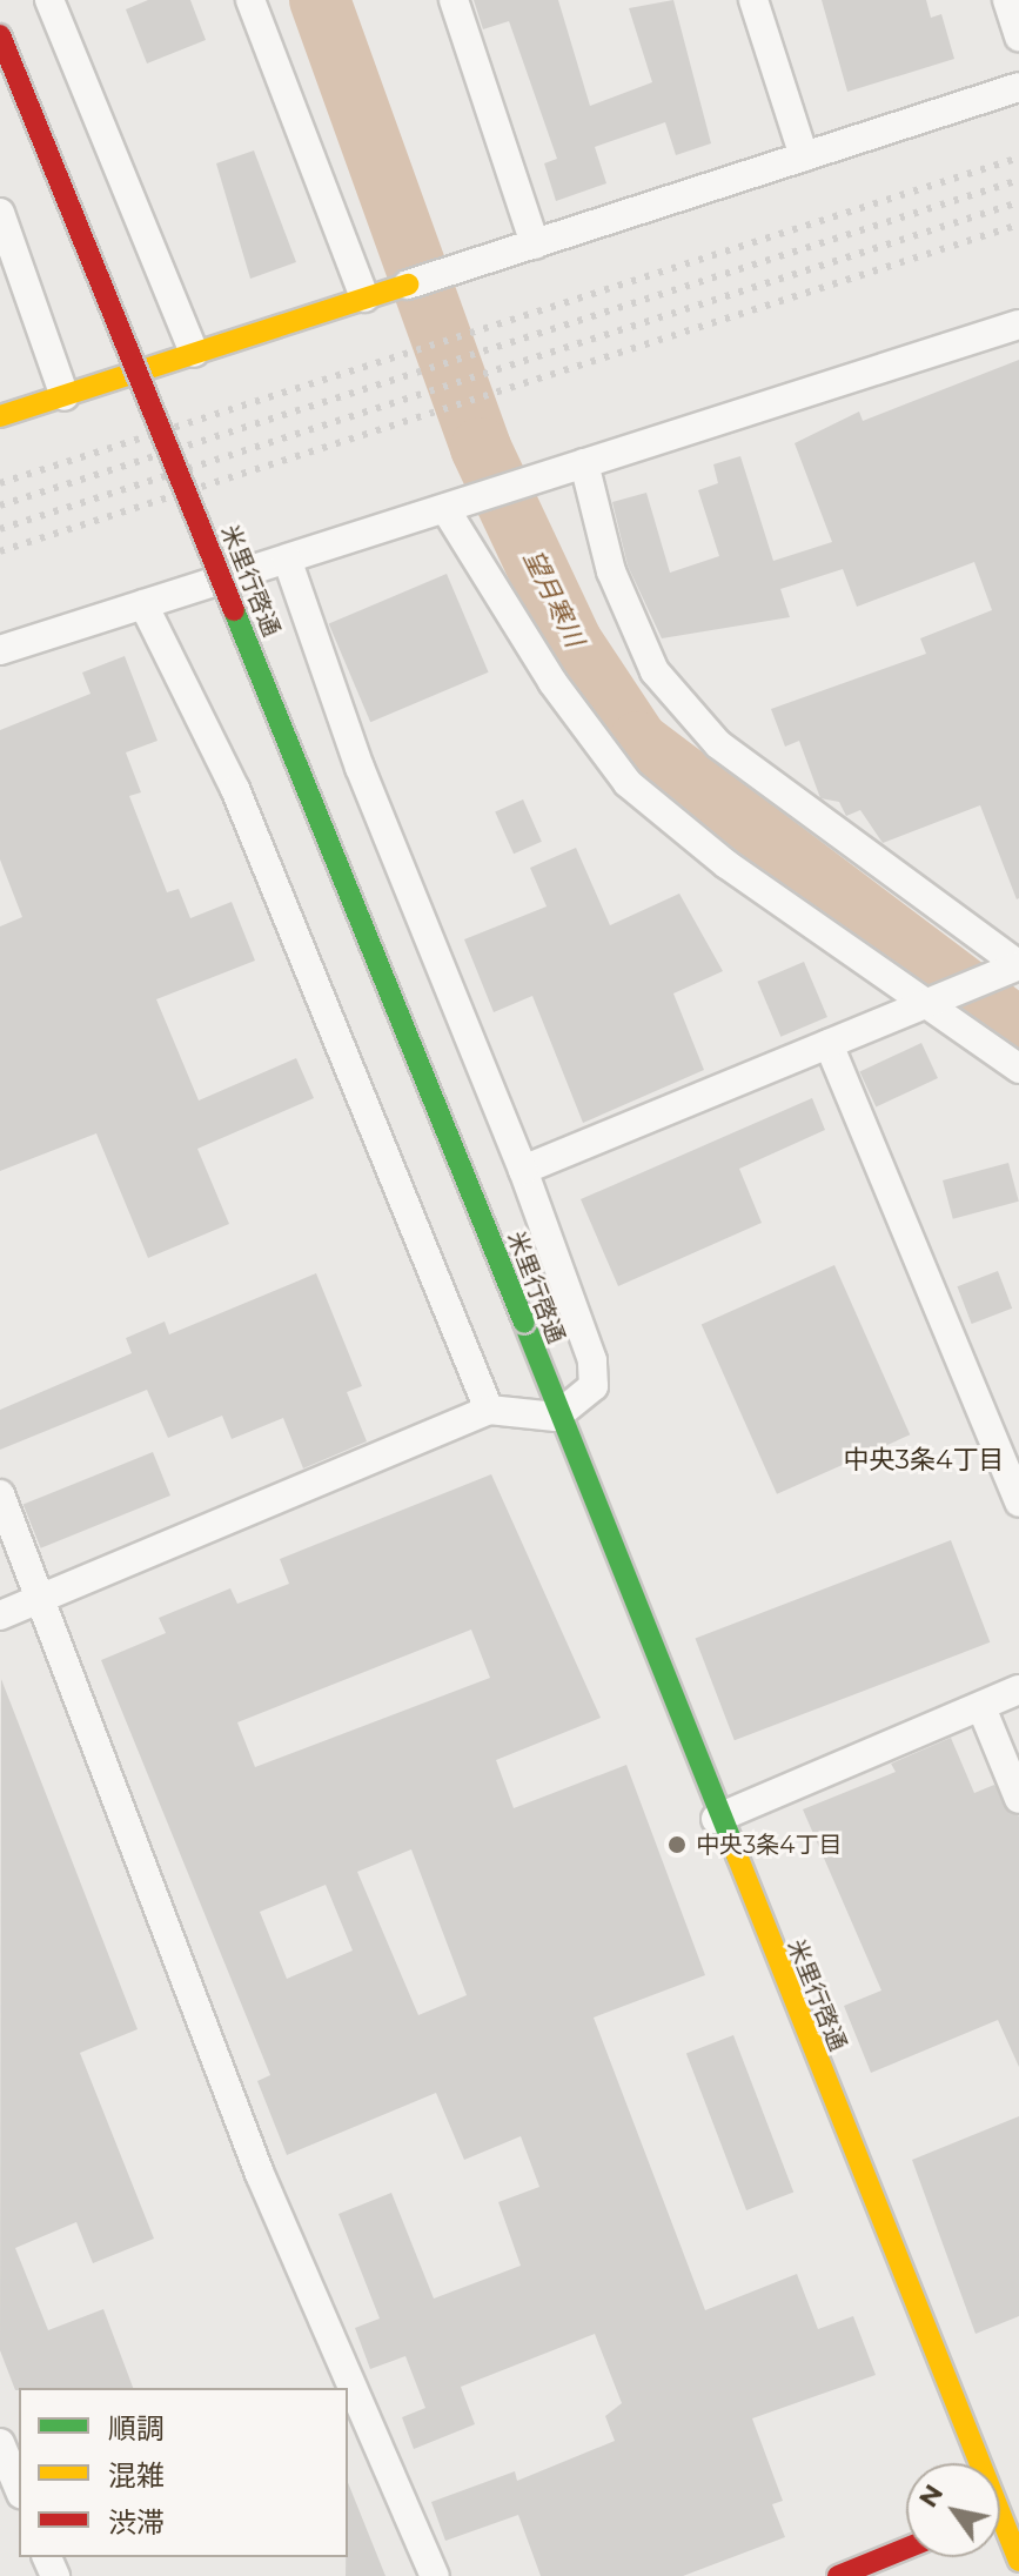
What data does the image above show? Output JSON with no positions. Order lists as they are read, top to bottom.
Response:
{
  "streets": {
    "street": ["米里行啓通"]
  },
  "districts": ["中央3条4丁目"],
  "water": ["望月寒川"],
  "places": ["中央3条4丁目"],
  "legend": ["順調", "混雑", "渋滞"],
  "north": "top left"
}
